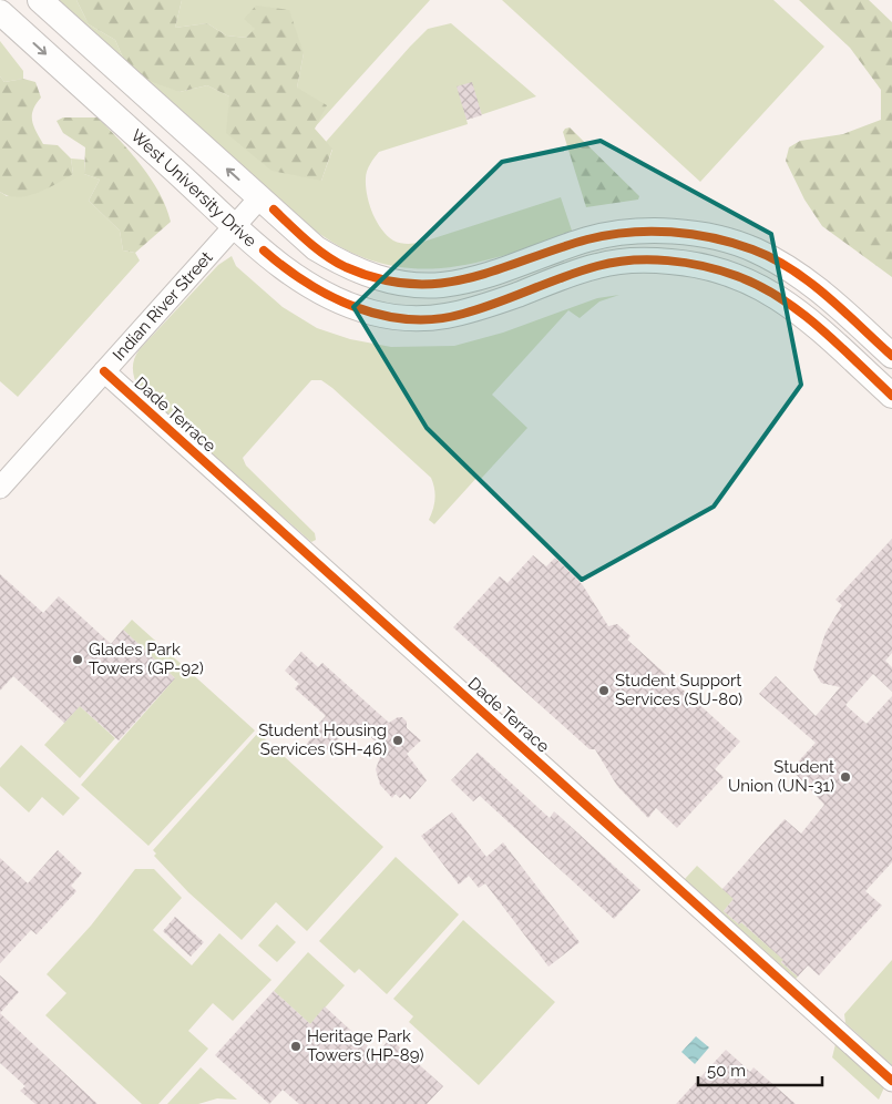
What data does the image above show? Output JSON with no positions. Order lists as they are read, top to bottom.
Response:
{
  "streets": {
    "street": ["West University Drive", "Indian River Street", "Dade Terrace"]
  },
  "crossings": [
    ["West University Drive", "Indian River Street"],
    ["Indian River Street", "Dade Terrace"]
  ],
  "places": [
    "Glades Park Towers (GP-92)",
    "Student Support Services (SU-80)",
    "Student Housing Services (SH-46)",
    "Student Union (UN-31)",
    "Heritage Park Towers (HP-89)"
  ],
  "scale_bar": "50 m"
}
